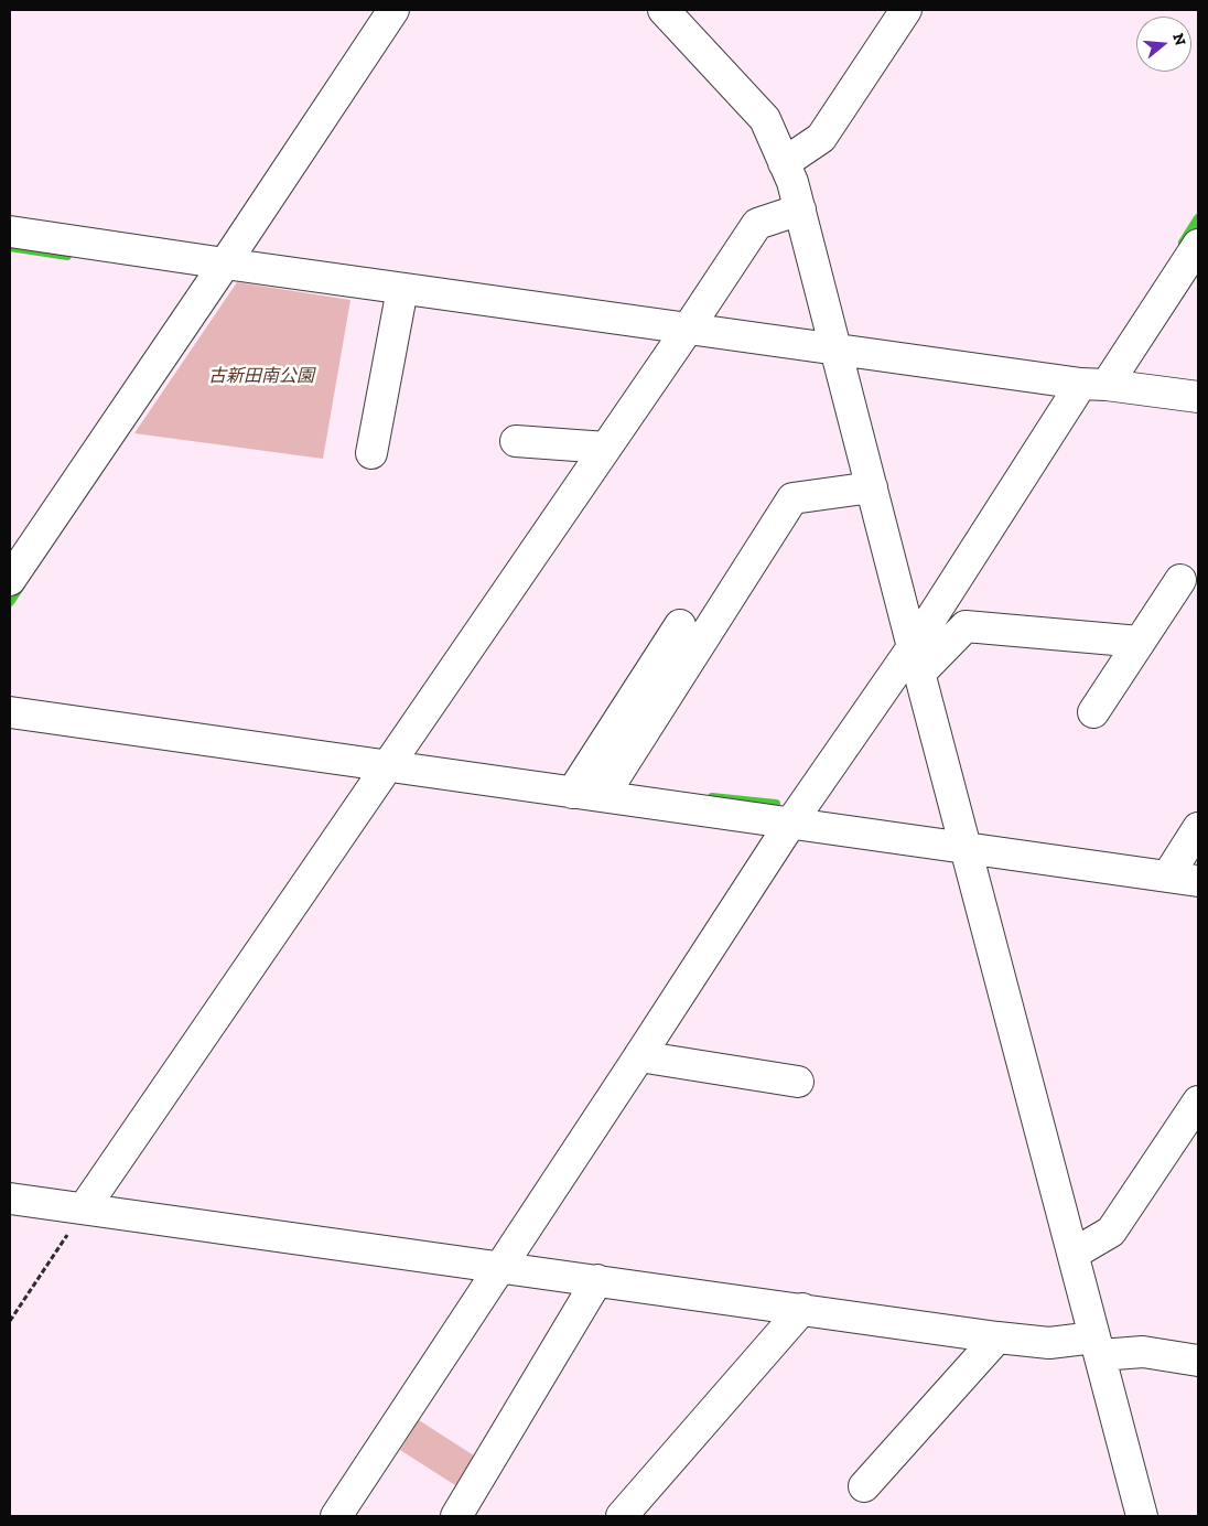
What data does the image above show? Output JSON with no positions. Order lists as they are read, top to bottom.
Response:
{
  "parks": ["古新田南公園"],
  "north": "right"
}
